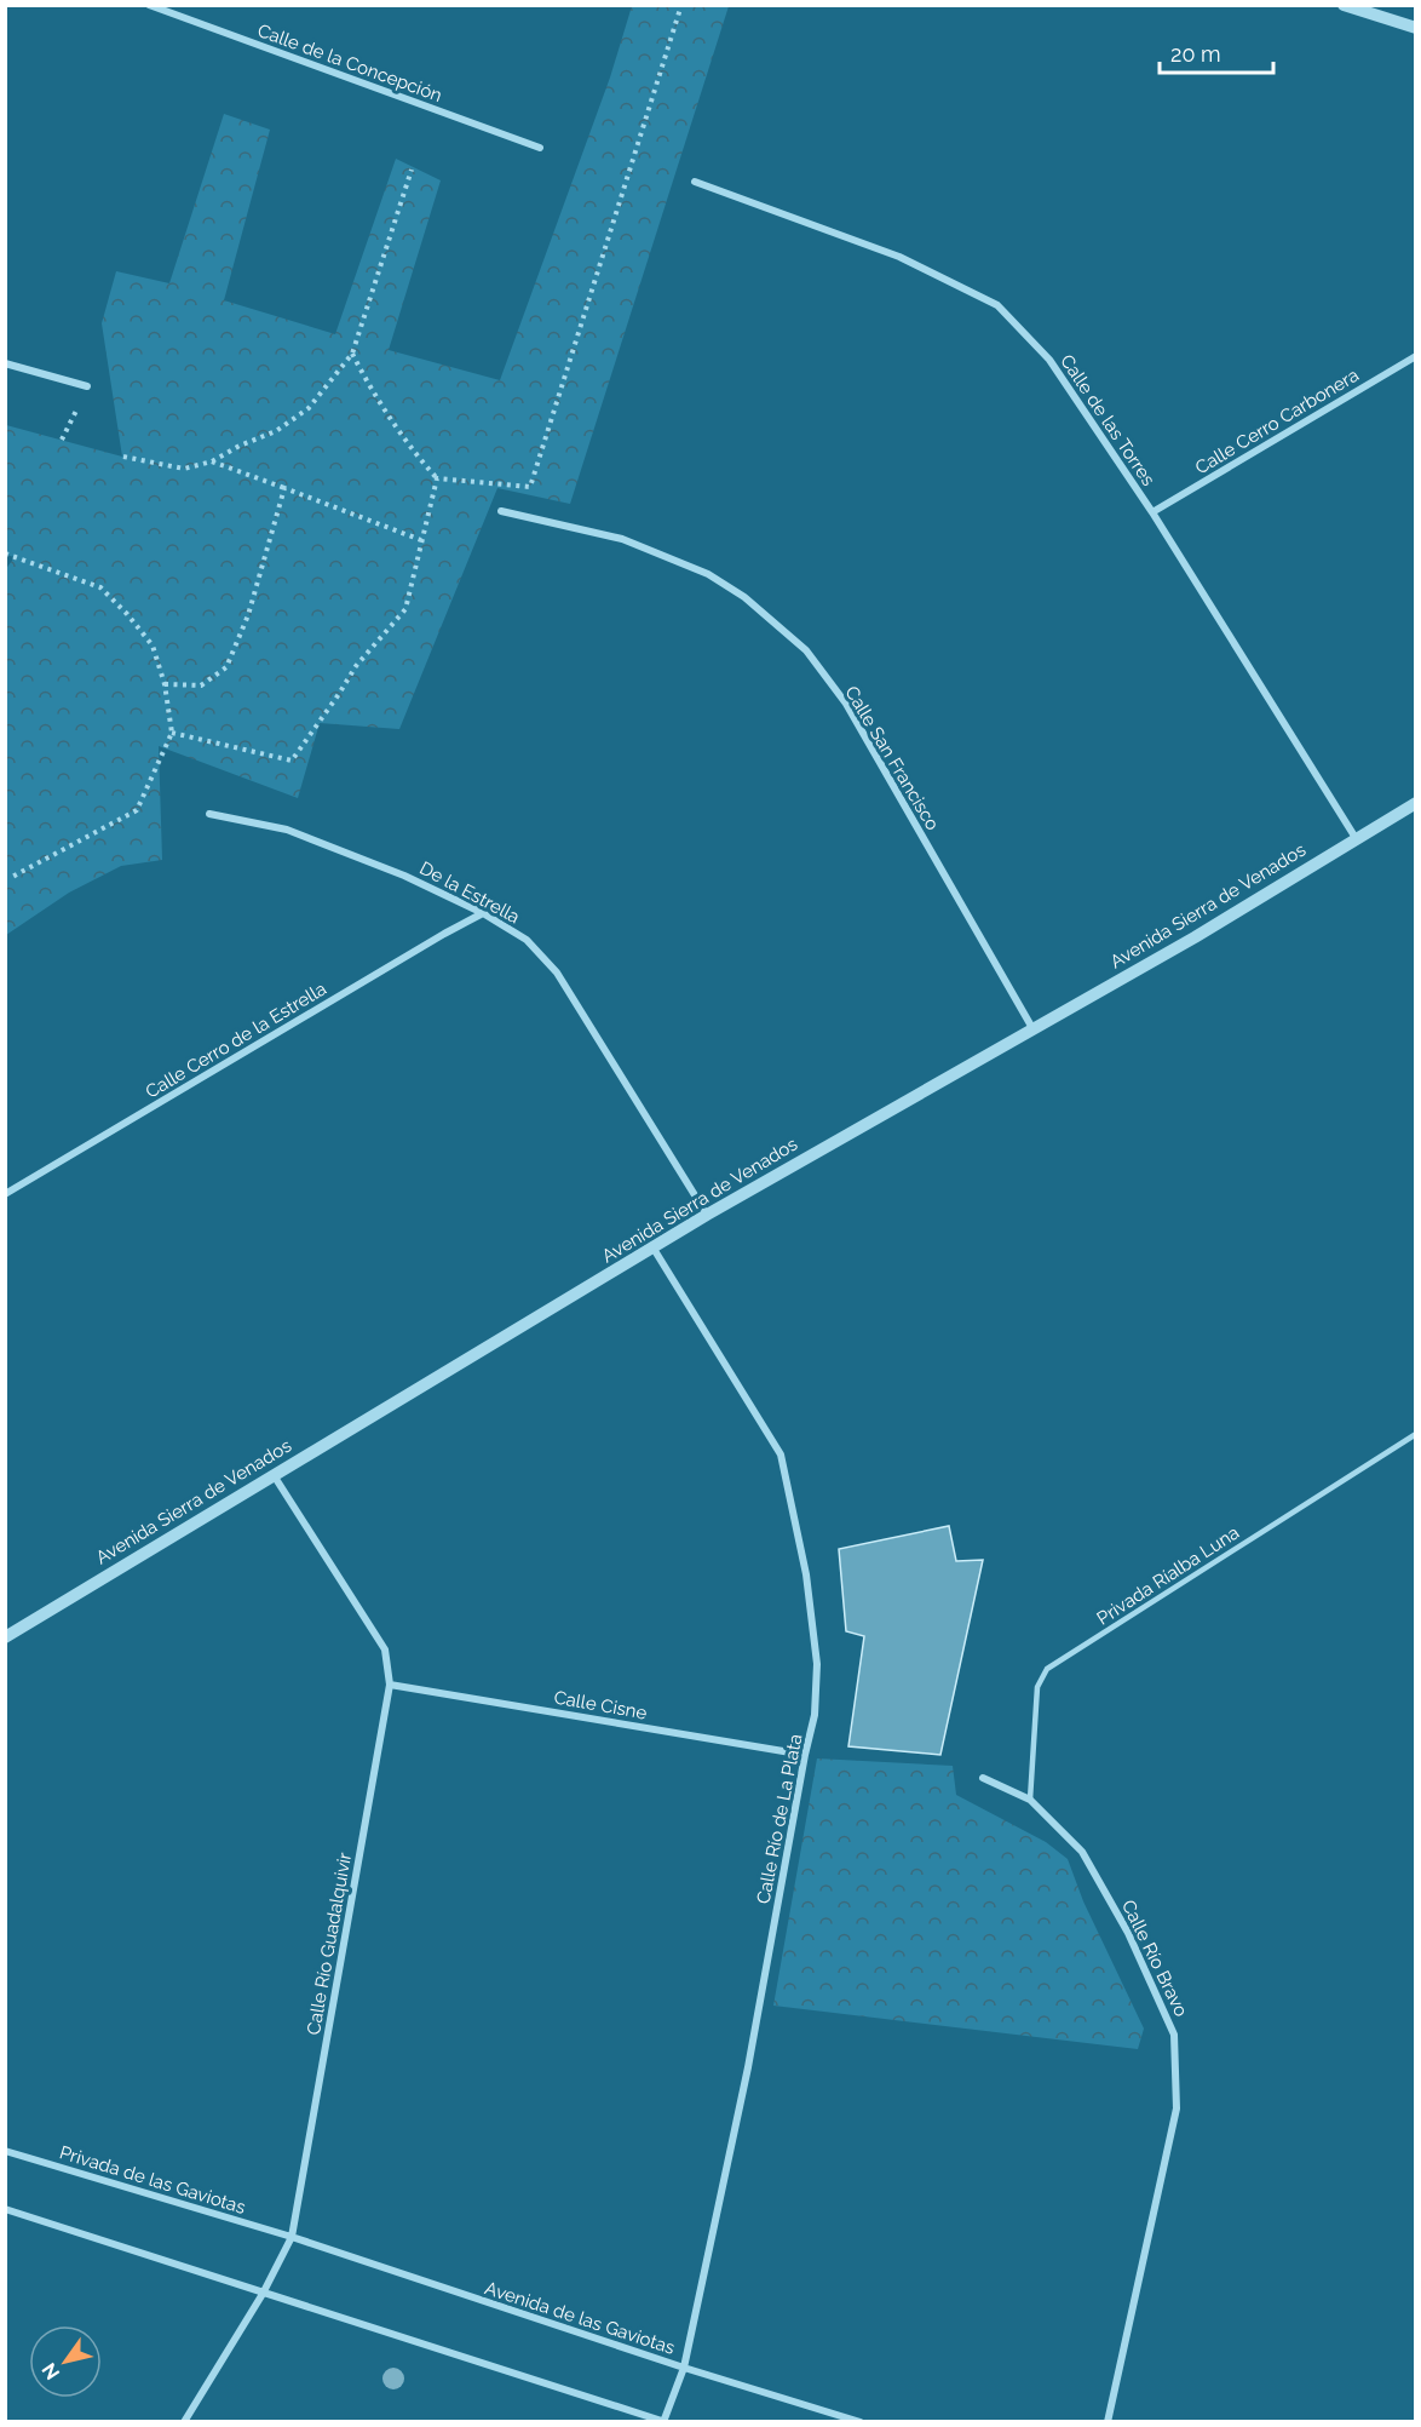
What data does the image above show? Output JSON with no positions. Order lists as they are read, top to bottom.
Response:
{
  "streets": {
    "street": [
      "Calle de la Concepción",
      "Calle de las Torres",
      "Calle Cerro Carbonera",
      "Calle San Francisco",
      "De la Estrella",
      "Avenida Sierra de Venados",
      "Calle Cerro de la Estrella",
      "Calle Cisne",
      "Calle Río de La Plata",
      "Calle Río Guadalquivir",
      "Calle Río Bravo",
      "Privada de las Gaviotas",
      "Avenida de las Gaviotas"
    ],
    "lane": ["Privada Ríalba Luna"]
  },
  "crossings": [
    ["Calle de las Torres", "Calle Cerro Carbonera"],
    ["Calle de las Torres", "Avenida Sierra de Venados"],
    ["Calle San Francisco", "Avenida Sierra de Venados"],
    ["De la Estrella", "Avenida Sierra de Venados"],
    ["De la Estrella", "Calle Cerro de la Estrella"],
    ["Avenida Sierra de Venados", "Calle Río de La Plata"],
    ["Avenida Sierra de Venados", "Calle Río Guadalquivir"],
    ["Privada Ríalba Luna", "Calle Río Bravo"],
    ["Calle Cisne", "Calle Río de La Plata"],
    ["Calle Cisne", "Calle Río Guadalquivir"],
    ["Calle Río de La Plata", "Avenida de las Gaviotas"],
    ["Calle Río Guadalquivir", "Privada de las Gaviotas"],
    ["Calle Río Guadalquivir", "Avenida de las Gaviotas"],
    ["Privada de las Gaviotas", "Avenida de las Gaviotas"]
  ],
  "scale_bar": "20 m",
  "north": "bottom left"
}
